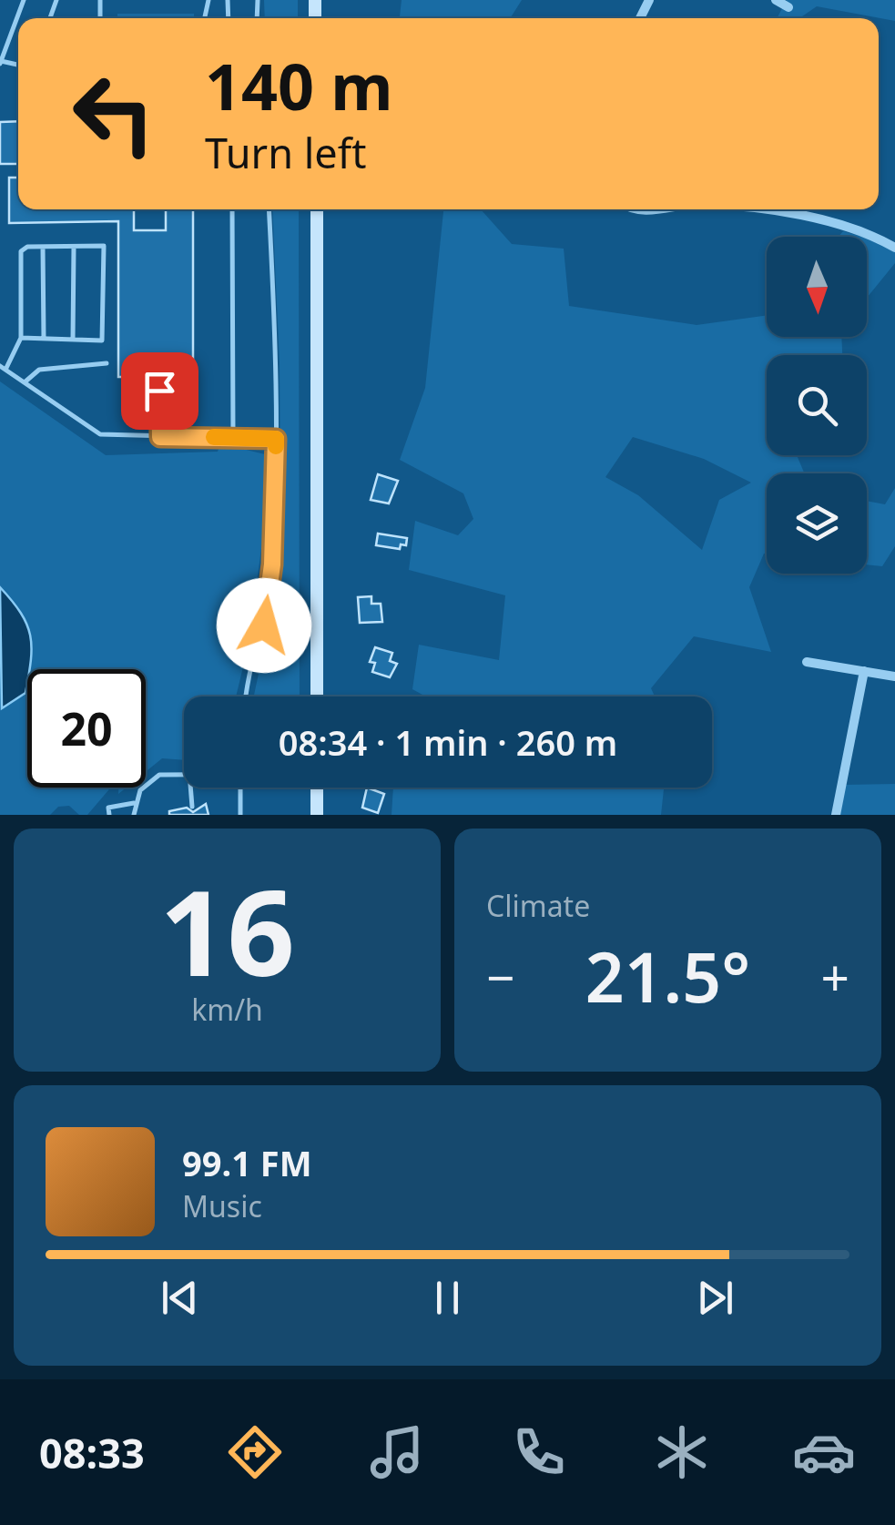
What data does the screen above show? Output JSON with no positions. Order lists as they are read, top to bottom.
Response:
{
  "north": "bottom",
  "page": {
    "turn": ["140 m", "Turn left"],
    "limit": "20",
    "trip": "08:34 · 1 min · 260 m",
    "tile": [
      ["16", "km/h"],
      "Climate"
    ],
    "heat": ["−", "21.5°", "+"],
    "song": ["99.1 FM", "Music"],
    "tabs": "08:33"
  }
}
